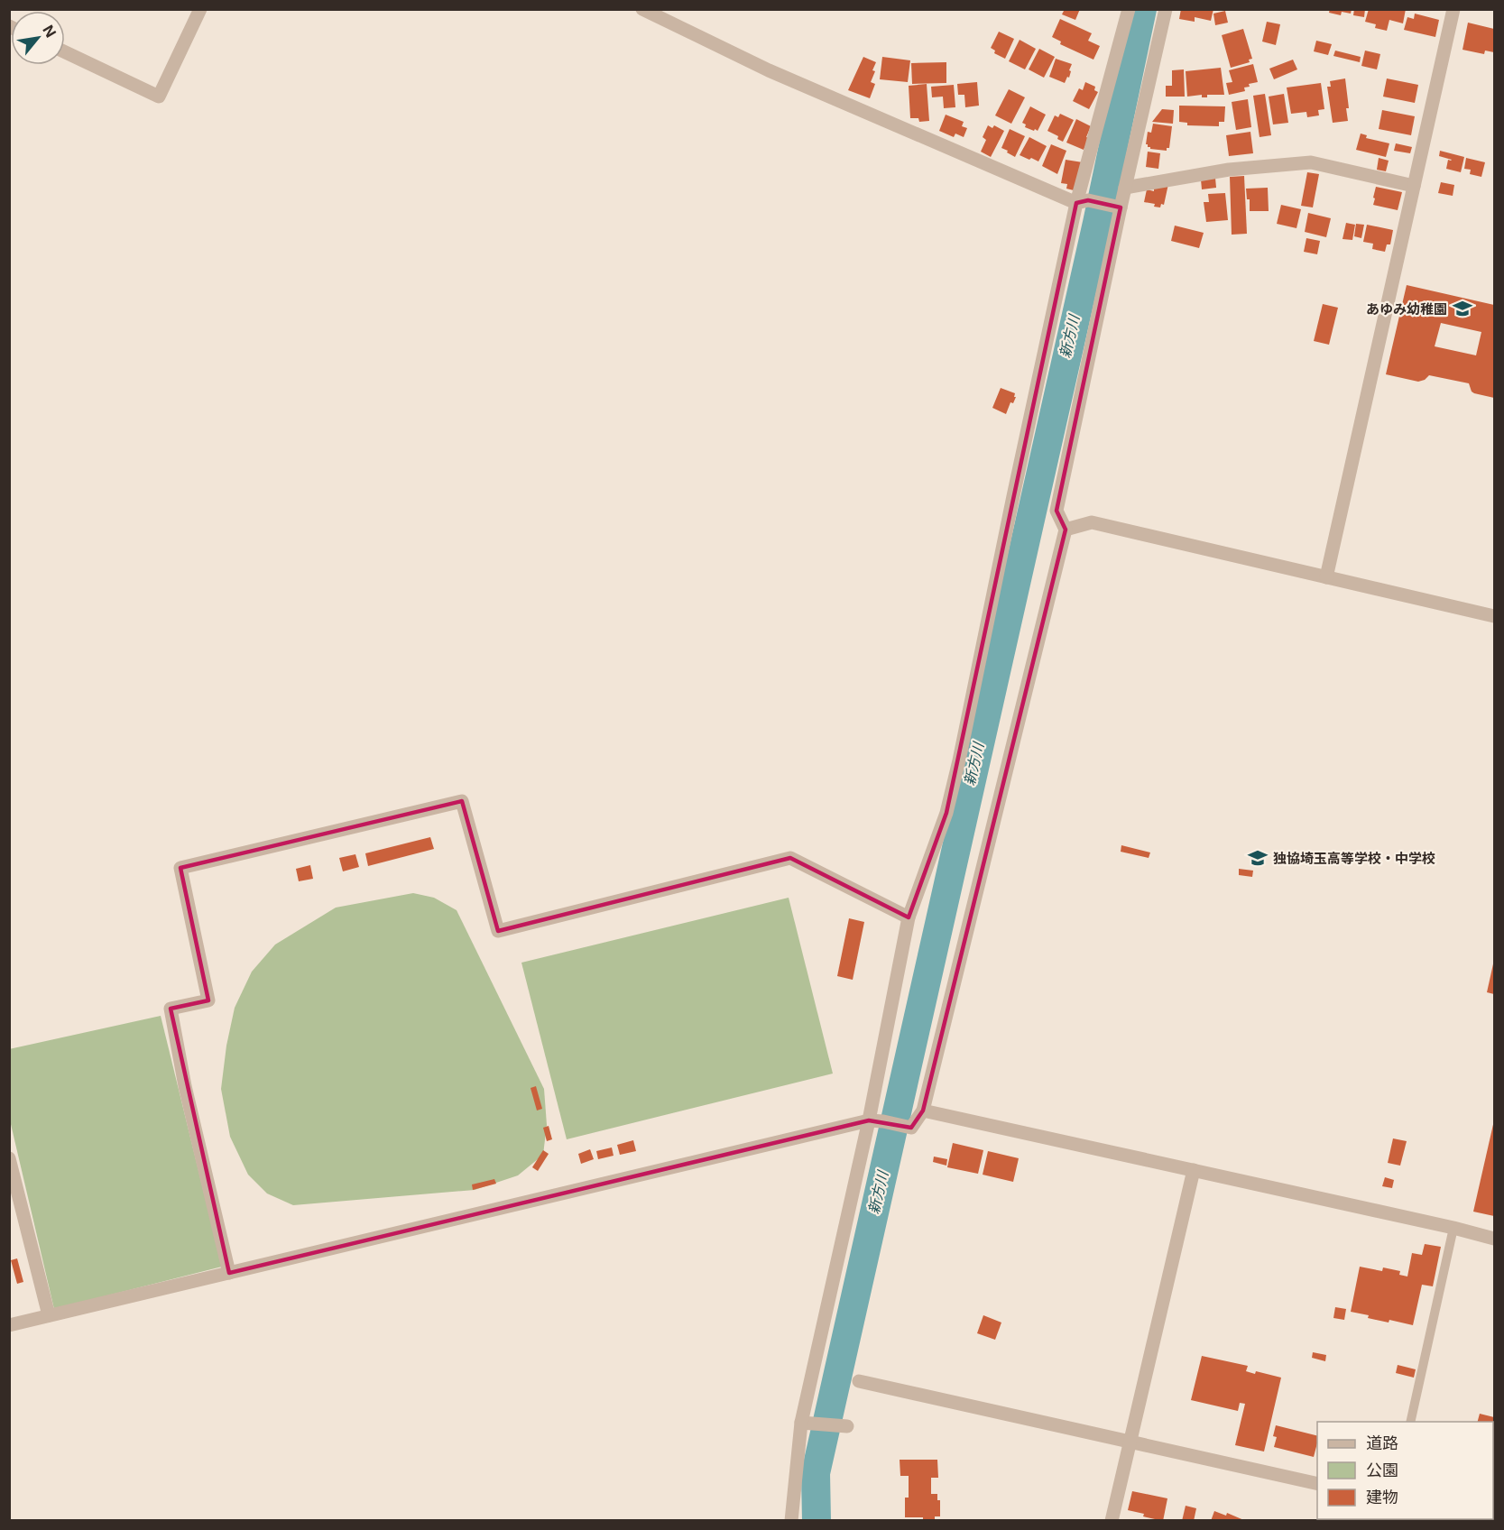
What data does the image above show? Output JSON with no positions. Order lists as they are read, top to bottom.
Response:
{
  "water": ["新方川"],
  "places": {
    "school or university": ["あゆみ幼稚園", "独協埼玉高等学校・中学校"]
  },
  "legend": ["道路", "公園", "建物"],
  "north": "top right"
}
